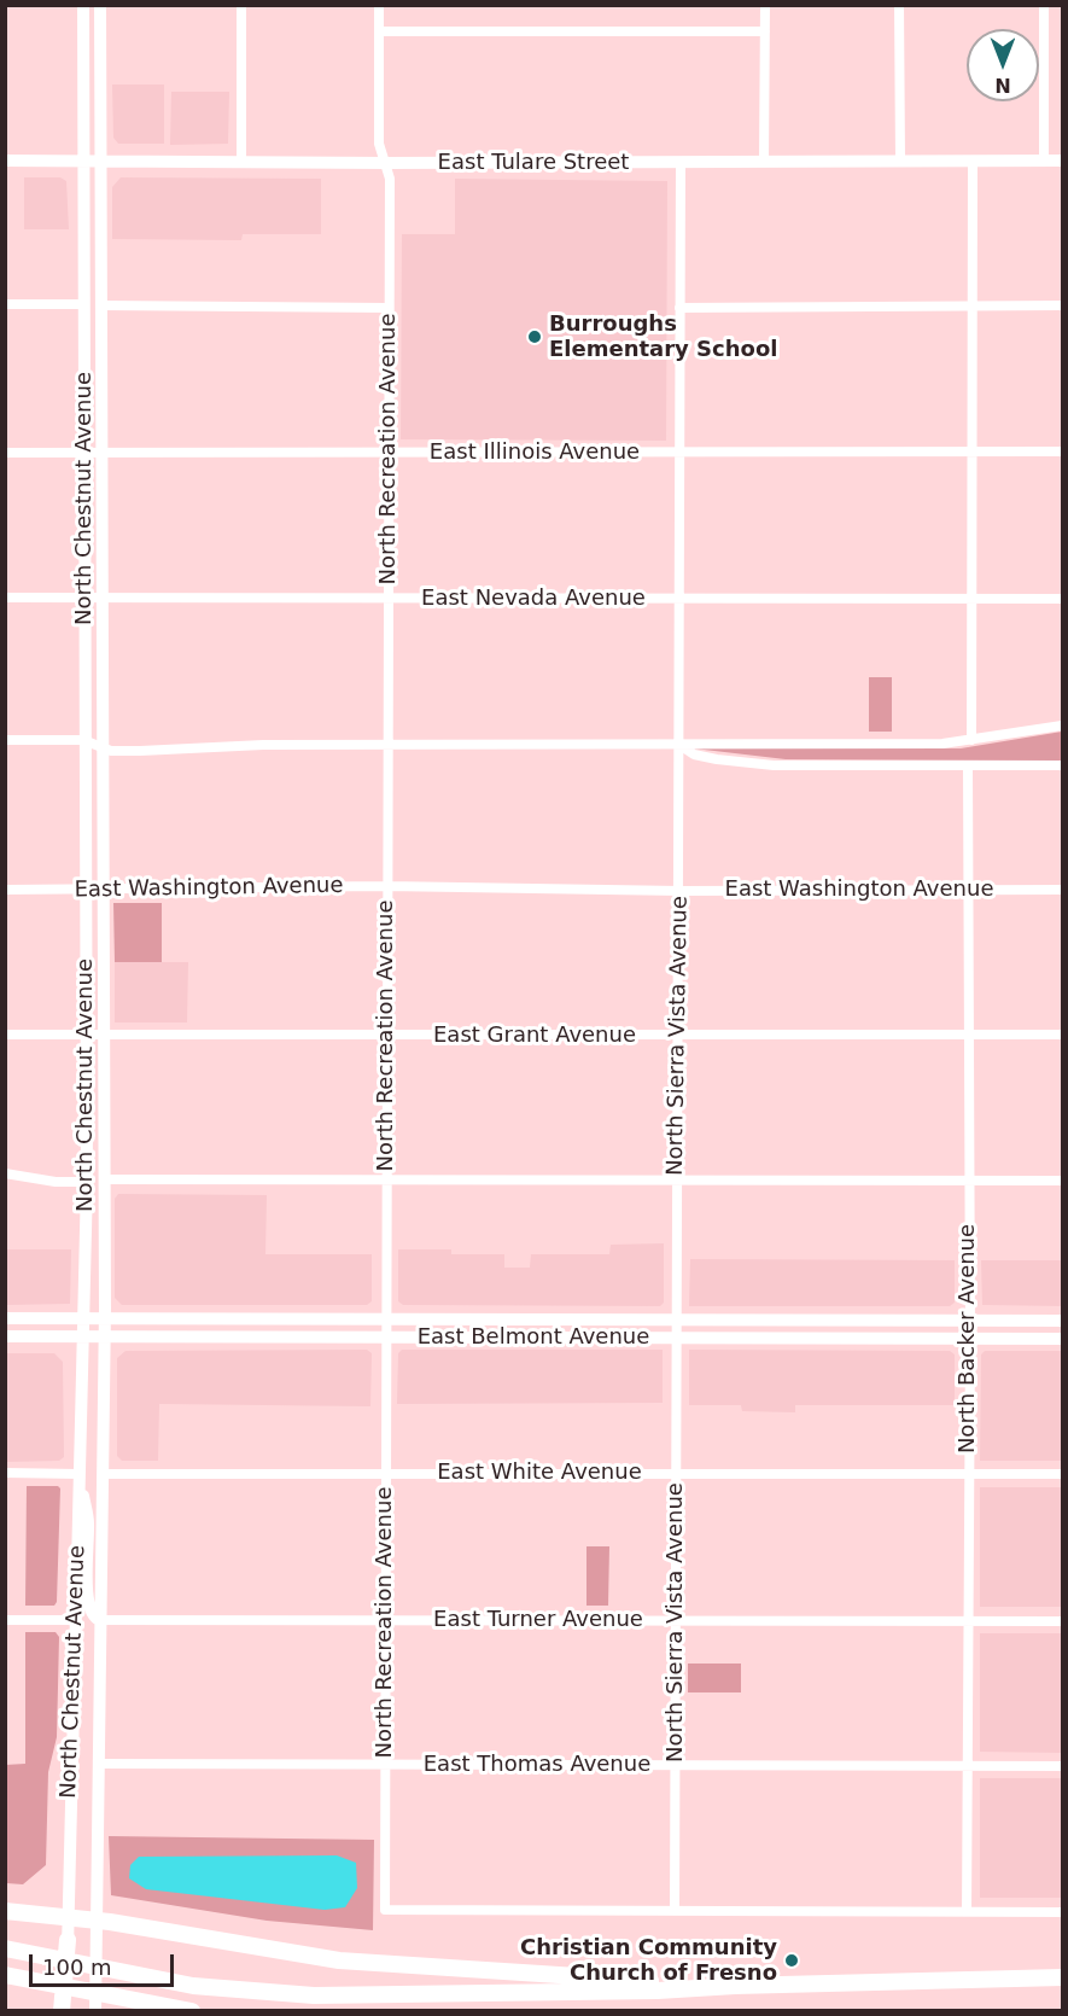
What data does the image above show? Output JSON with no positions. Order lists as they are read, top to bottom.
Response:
{
  "streets": {
    "main road": ["East Tulare Street", "North Chestnut Avenue", "East Belmont Avenue"],
    "street": [
      "North Recreation Avenue",
      "East Illinois Avenue",
      "East Nevada Avenue",
      "East Washington Avenue",
      "East Grant Avenue",
      "North Sierra Vista Avenue",
      "North Backer Avenue",
      "East White Avenue",
      "East Turner Avenue",
      "East Thomas Avenue"
    ]
  },
  "crossings": [
    ["East Tulare Street", "North Recreation Avenue"],
    ["East Tulare Street", "North Chestnut Avenue"],
    ["East Tulare Street", "North Sierra Vista Avenue"],
    ["North Recreation Avenue", "East Illinois Avenue"],
    ["North Recreation Avenue", "East Nevada Avenue"],
    ["North Recreation Avenue", "East Washington Avenue"],
    ["North Recreation Avenue", "East Grant Avenue"],
    ["North Recreation Avenue", "North Sierra Vista Avenue"],
    ["North Recreation Avenue", "East Belmont Avenue"],
    ["North Recreation Avenue", "East White Avenue"],
    ["North Recreation Avenue", "East Turner Avenue"],
    ["North Recreation Avenue", "East Thomas Avenue"],
    ["East Illinois Avenue", "North Chestnut Avenue"],
    ["East Illinois Avenue", "North Sierra Vista Avenue"],
    ["North Chestnut Avenue", "East Nevada Avenue"],
    ["North Chestnut Avenue", "East Washington Avenue"],
    ["North Chestnut Avenue", "East Grant Avenue"],
    ["North Chestnut Avenue", "East Belmont Avenue"],
    ["North Chestnut Avenue", "East White Avenue"],
    ["North Chestnut Avenue", "East Turner Avenue"],
    ["North Chestnut Avenue", "East Thomas Avenue"],
    ["East Nevada Avenue", "North Sierra Vista Avenue"],
    ["East Washington Avenue", "North Sierra Vista Avenue"],
    ["East Washington Avenue", "North Backer Avenue"],
    ["East Grant Avenue", "North Sierra Vista Avenue"],
    ["East Grant Avenue", "North Backer Avenue"],
    ["North Sierra Vista Avenue", "East Belmont Avenue"],
    ["North Sierra Vista Avenue", "East White Avenue"],
    ["North Sierra Vista Avenue", "East Turner Avenue"],
    ["North Sierra Vista Avenue", "East Thomas Avenue"],
    ["East Belmont Avenue", "North Backer Avenue"],
    ["North Backer Avenue", "East White Avenue"],
    ["North Backer Avenue", "East Turner Avenue"],
    ["North Backer Avenue", "East Thomas Avenue"]
  ],
  "places": ["Burroughs Elementary School", "Christian Community Church of Fresno"],
  "scale_bar": "100 m",
  "north": "bottom"
}
